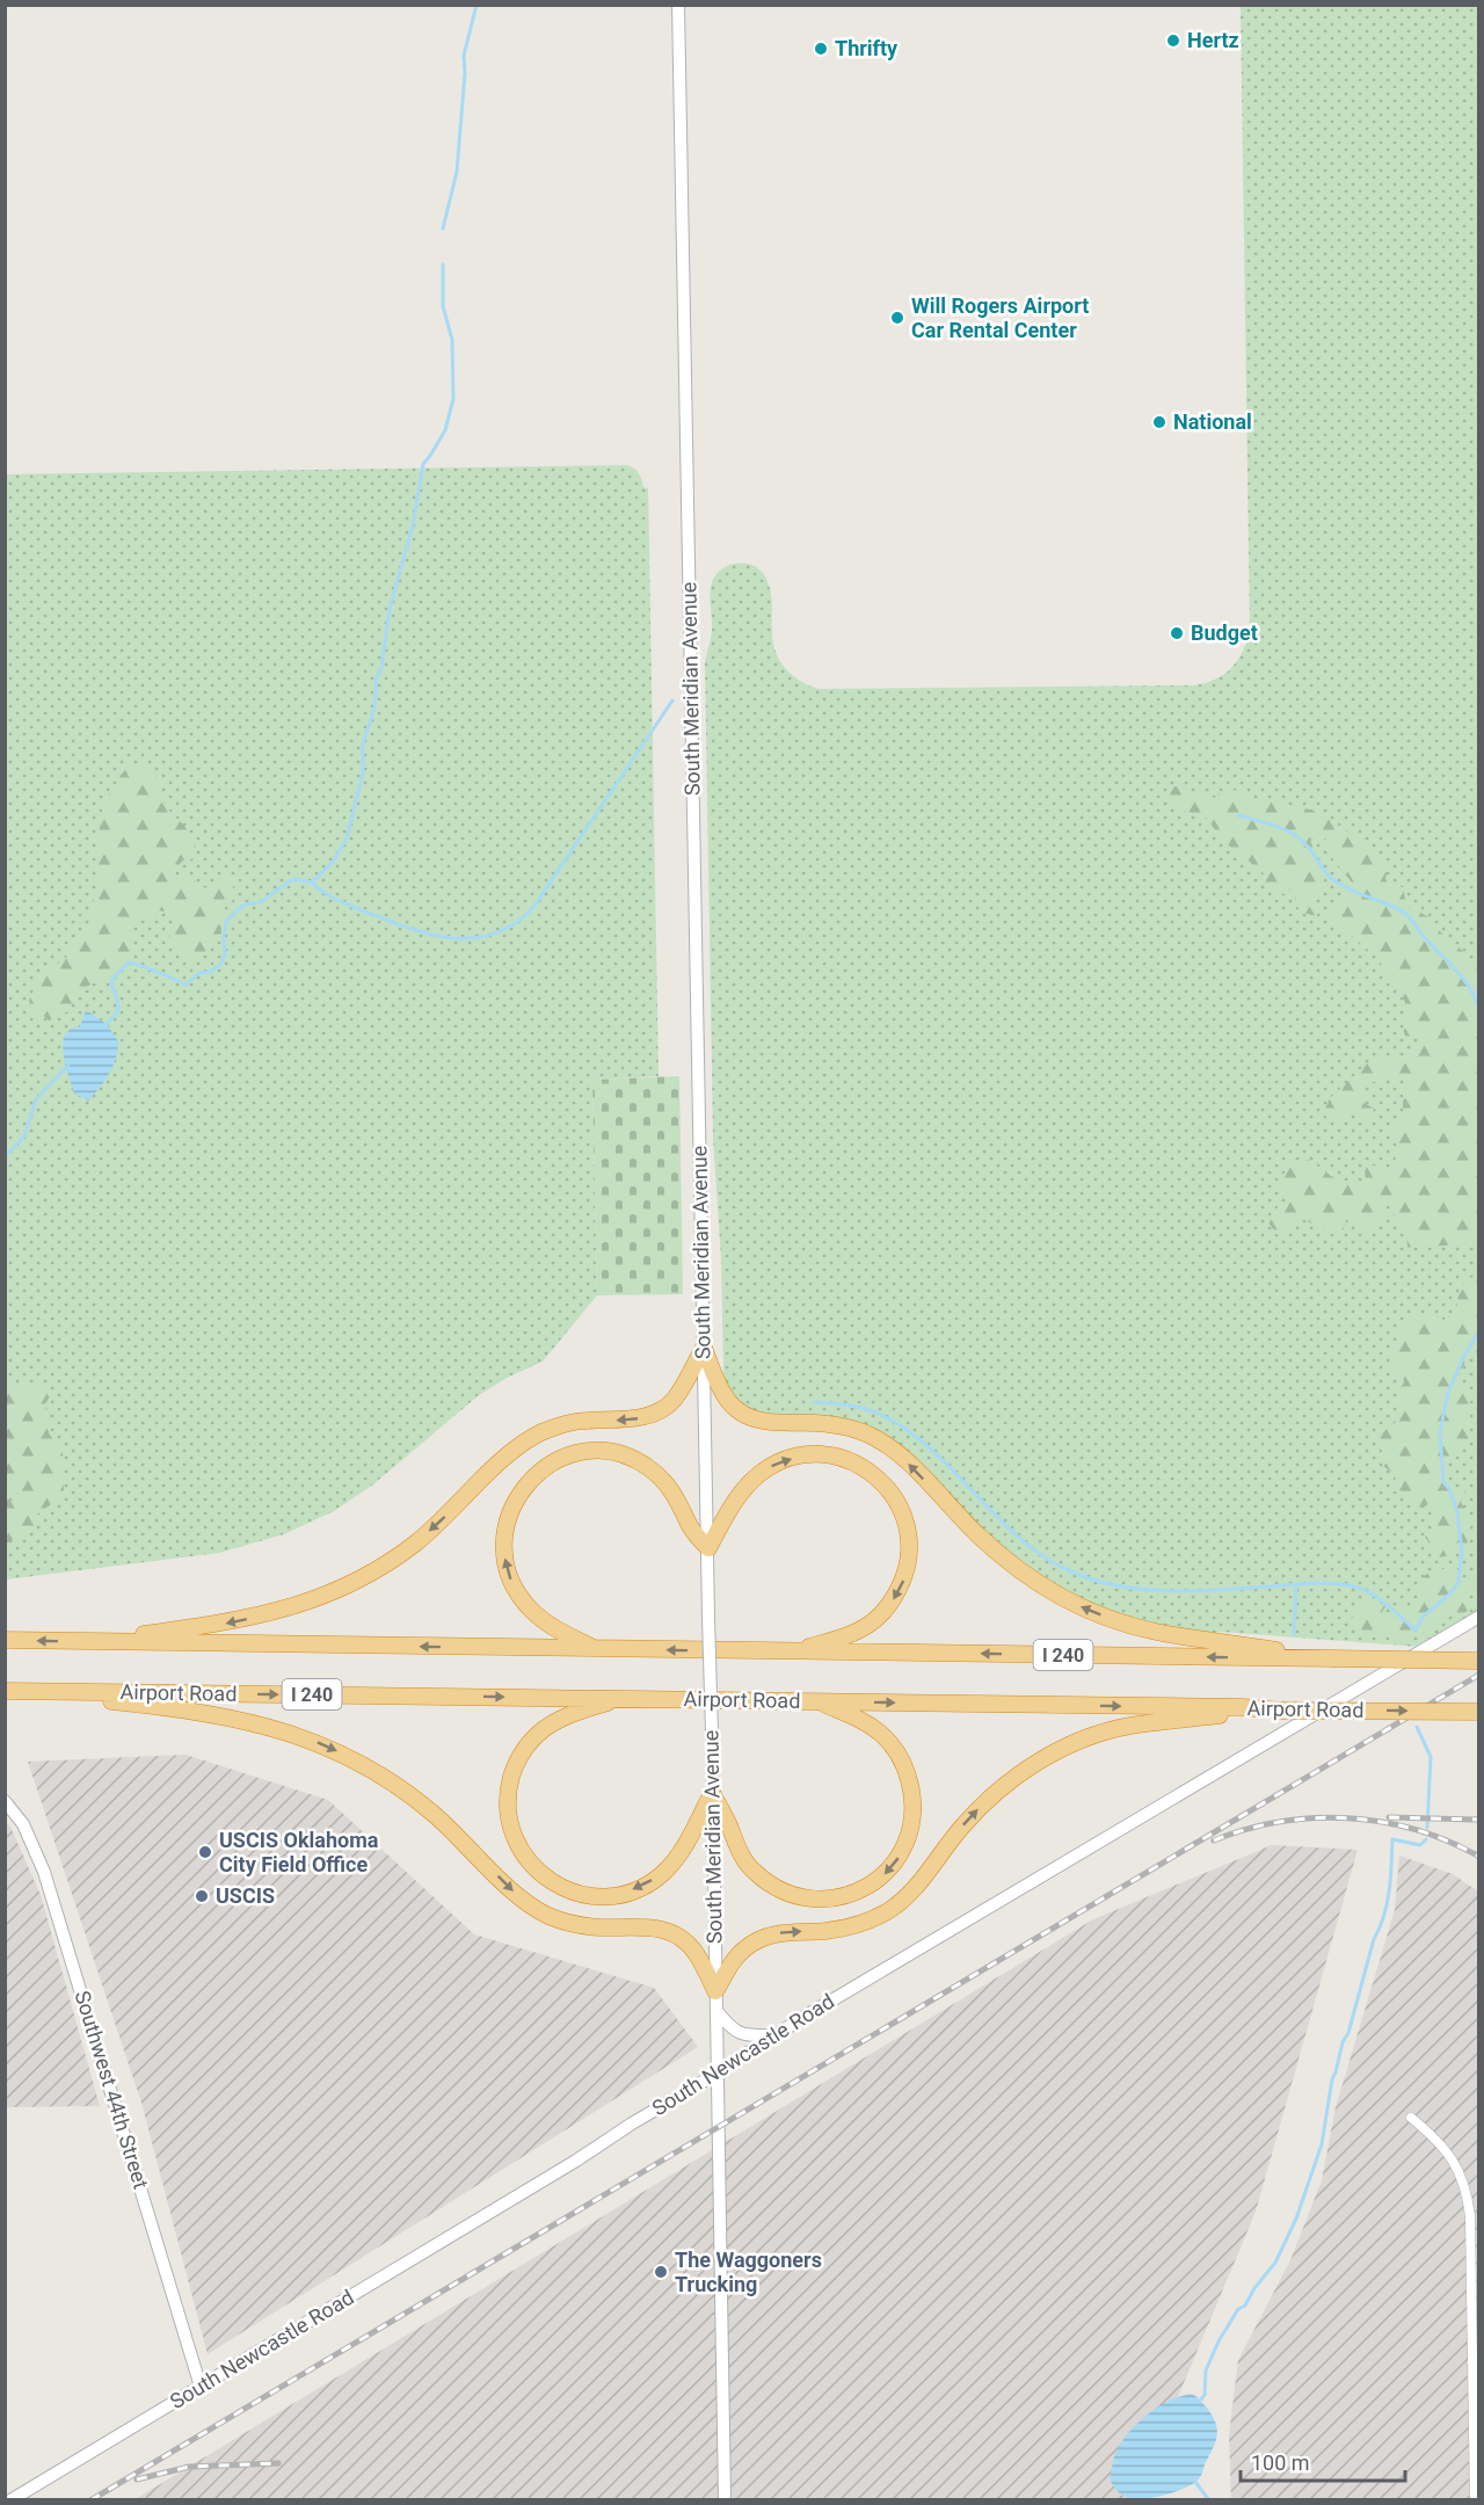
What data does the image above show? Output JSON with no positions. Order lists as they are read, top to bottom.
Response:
{
  "streets": {
    "highway": ["I 240", "Airport Road"],
    "main road": ["South Meridian Avenue", "South Newcastle Road", "Southwest 44th Street"]
  },
  "crossings": [
    ["South Meridian Avenue", "South Newcastle Road"],
    ["South Newcastle Road", "Southwest 44th Street"]
  ],
  "places": [
    "Hertz",
    "Thrifty",
    "Will Rogers Airport Car Rental Center",
    "National",
    "Budget",
    "USCIS Oklahoma City Field Office",
    "USCIS",
    "The Waggoners Trucking"
  ],
  "scale_bar": "100 m"
}
